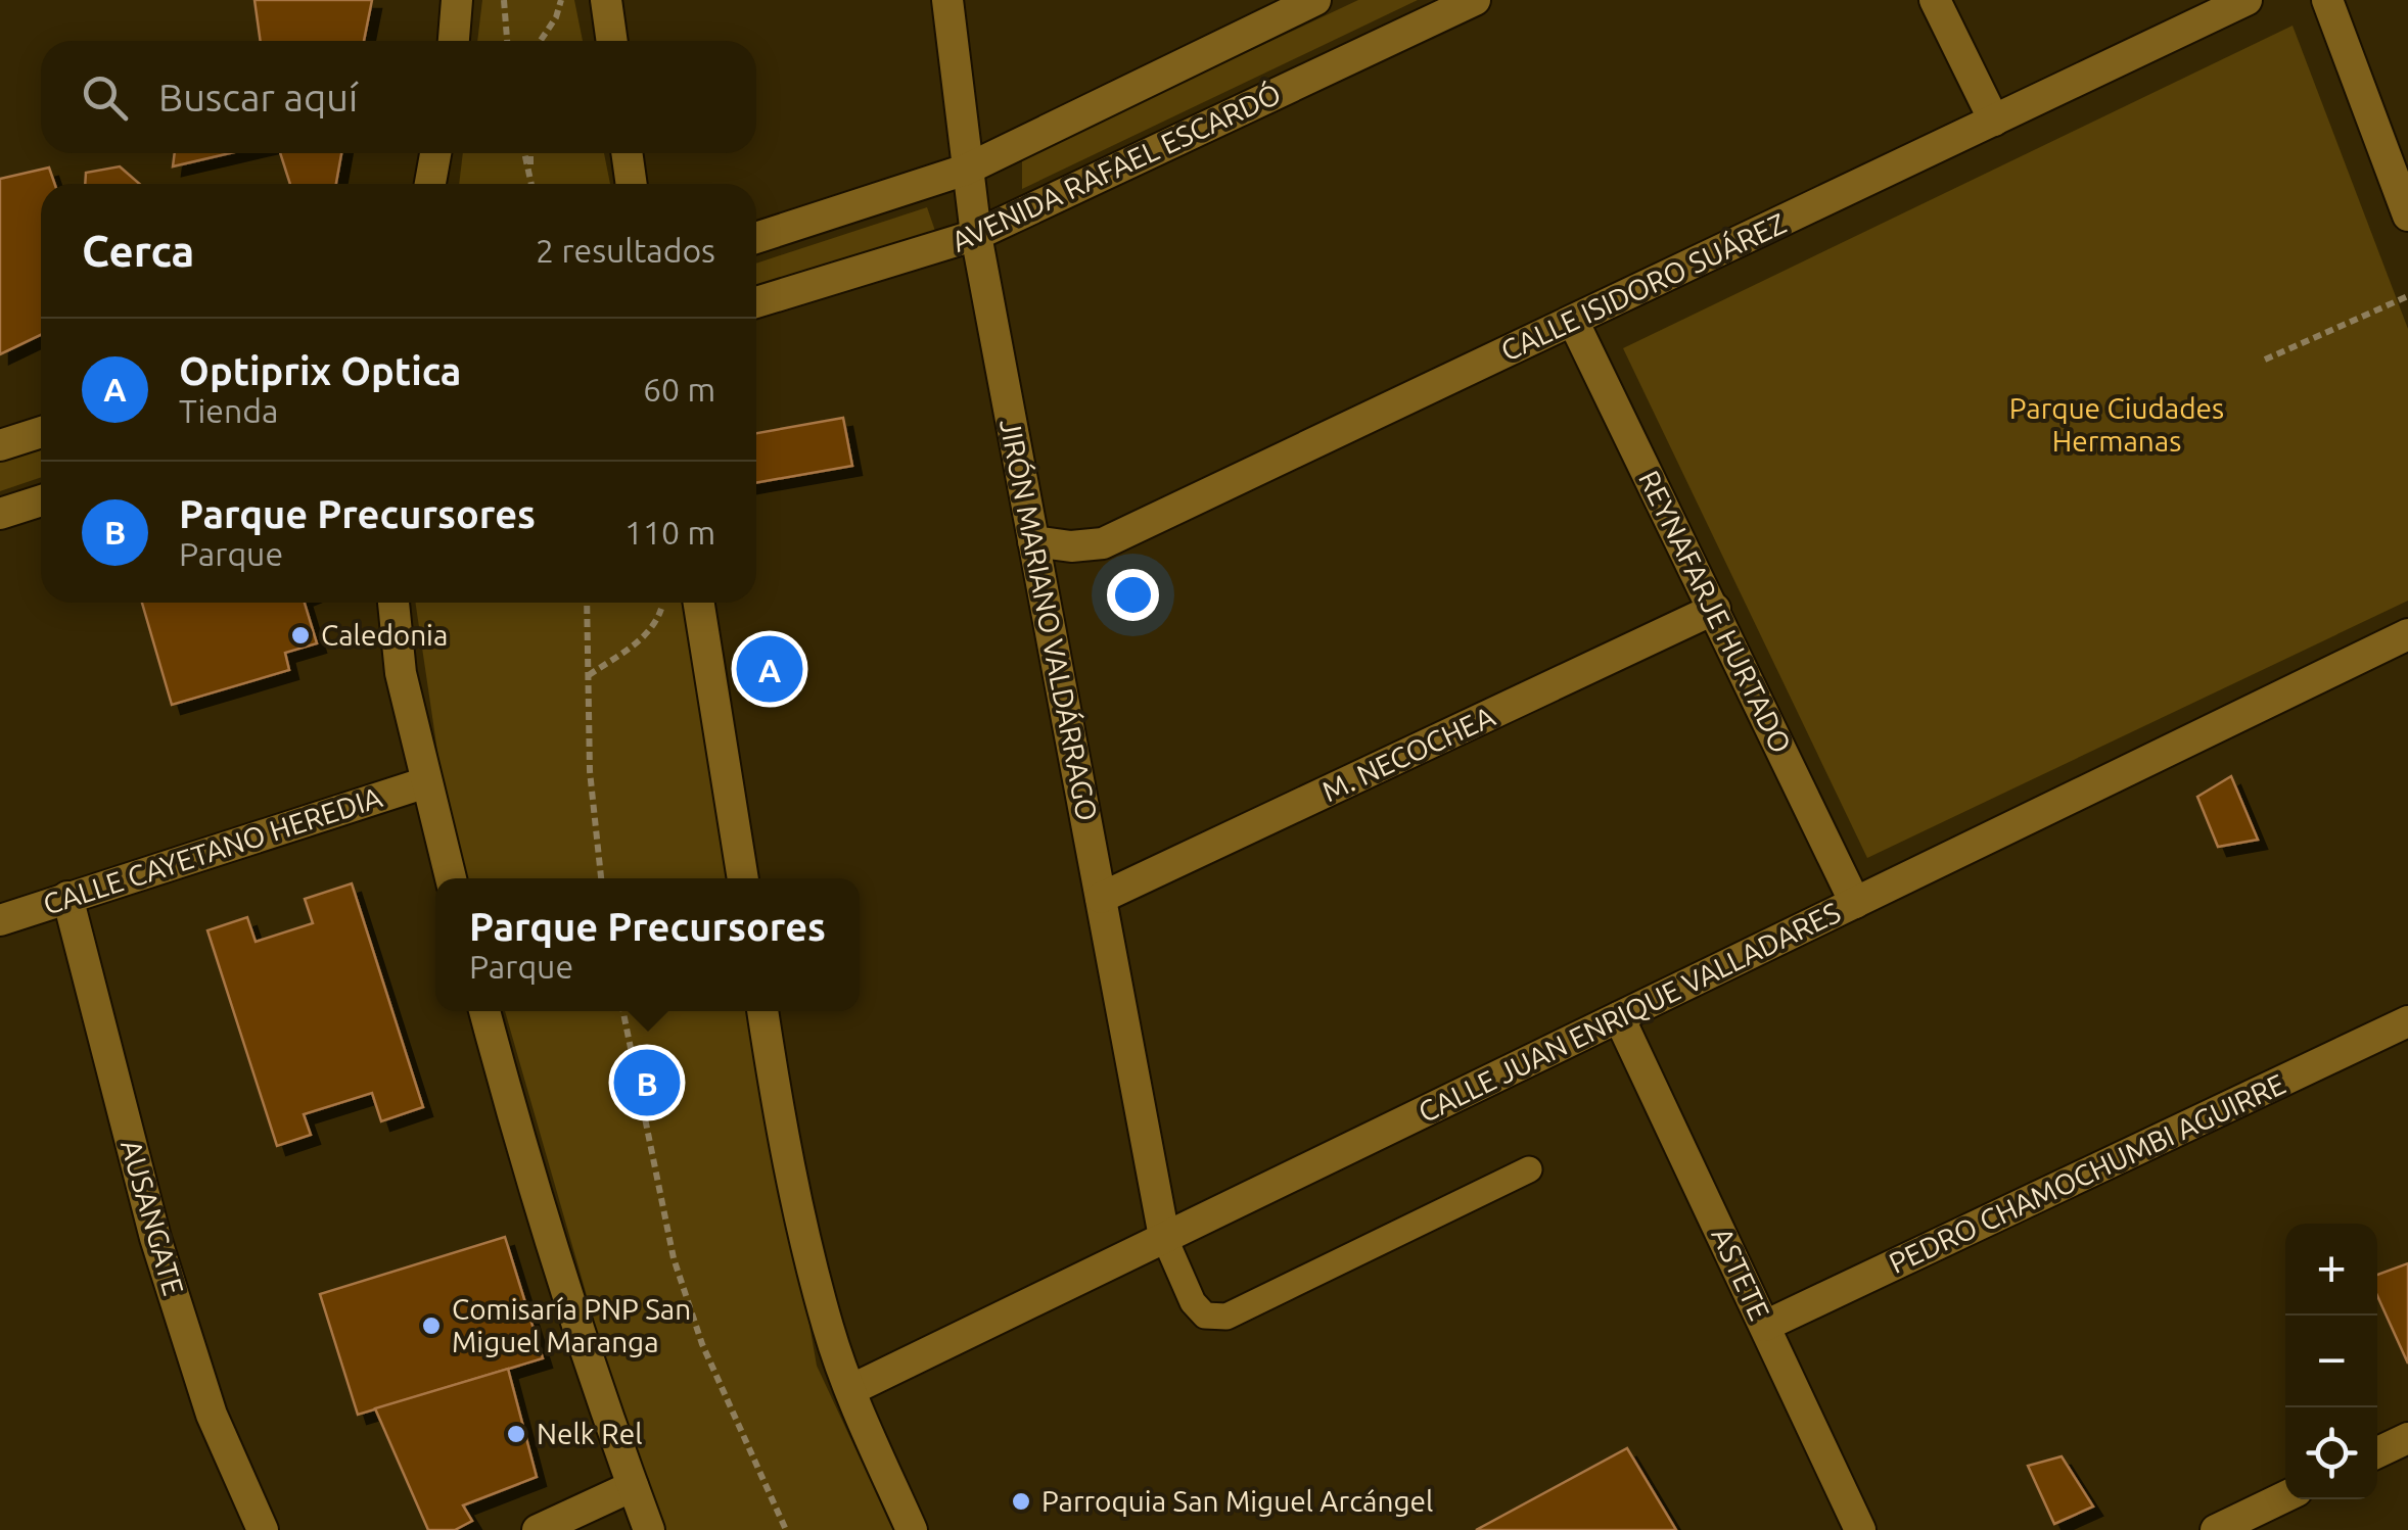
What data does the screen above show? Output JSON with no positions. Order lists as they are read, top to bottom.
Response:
{
  "streets": {
    "street": [
      "AVENIDA RAFAEL ESCARDÓ",
      "CALLE ISIDORO SUÁREZ",
      "REYNAFARJE HURTADO",
      "JIRÓN MARIANO VALDÁRRAGO",
      "M. NECOCHEA",
      "CALLE CAYETANO HEREDIA",
      "CALLE JUAN ENRIQUE VALLADARES",
      "PEDRO CHAMOCHUMBI AGUIRRE",
      "AUSANGATE",
      "ASTETE"
    ]
  },
  "crossings": [
    ["AVENIDA RAFAEL ESCARDÓ", "JIRÓN MARIANO VALDÁRRAGO"],
    ["CALLE ISIDORO SUÁREZ", "REYNAFARJE HURTADO"],
    ["CALLE ISIDORO SUÁREZ", "JIRÓN MARIANO VALDÁRRAGO"],
    ["REYNAFARJE HURTADO", "M. NECOCHEA"],
    ["REYNAFARJE HURTADO", "CALLE JUAN ENRIQUE VALLADARES"],
    ["JIRÓN MARIANO VALDÁRRAGO", "M. NECOCHEA"],
    ["JIRÓN MARIANO VALDÁRRAGO", "CALLE JUAN ENRIQUE VALLADARES"],
    ["CALLE CAYETANO HEREDIA", "AUSANGATE"],
    ["CALLE JUAN ENRIQUE VALLADARES", "ASTETE"],
    ["PEDRO CHAMOCHUMBI AGUIRRE", "ASTETE"]
  ],
  "parks": ["Parque Ciudades Hermanas"],
  "places": [
    "Caledonia",
    "Comisaría PNP San Miguel Maranga",
    "Nelk Rel",
    "Parroquia San Miguel Arcángel"
  ],
  "page": {
    "search": "Buscar aquí",
    "heading": ["Cerca", "2 resultados"],
    "list": [
      {
        "mark": "A",
        "name": "Optiprix Optica",
        "note": "Tienda",
        "value": "60 m"
      },
      {
        "mark": "B",
        "name": "Parque Precursores",
        "note": "Parque",
        "value": "110 m"
      }
    ],
    "pins": ["A", "B"],
    "popup": ["Parque Precursores", "Parque"],
    "map_buttons": ["+", "−"]
  }
}
